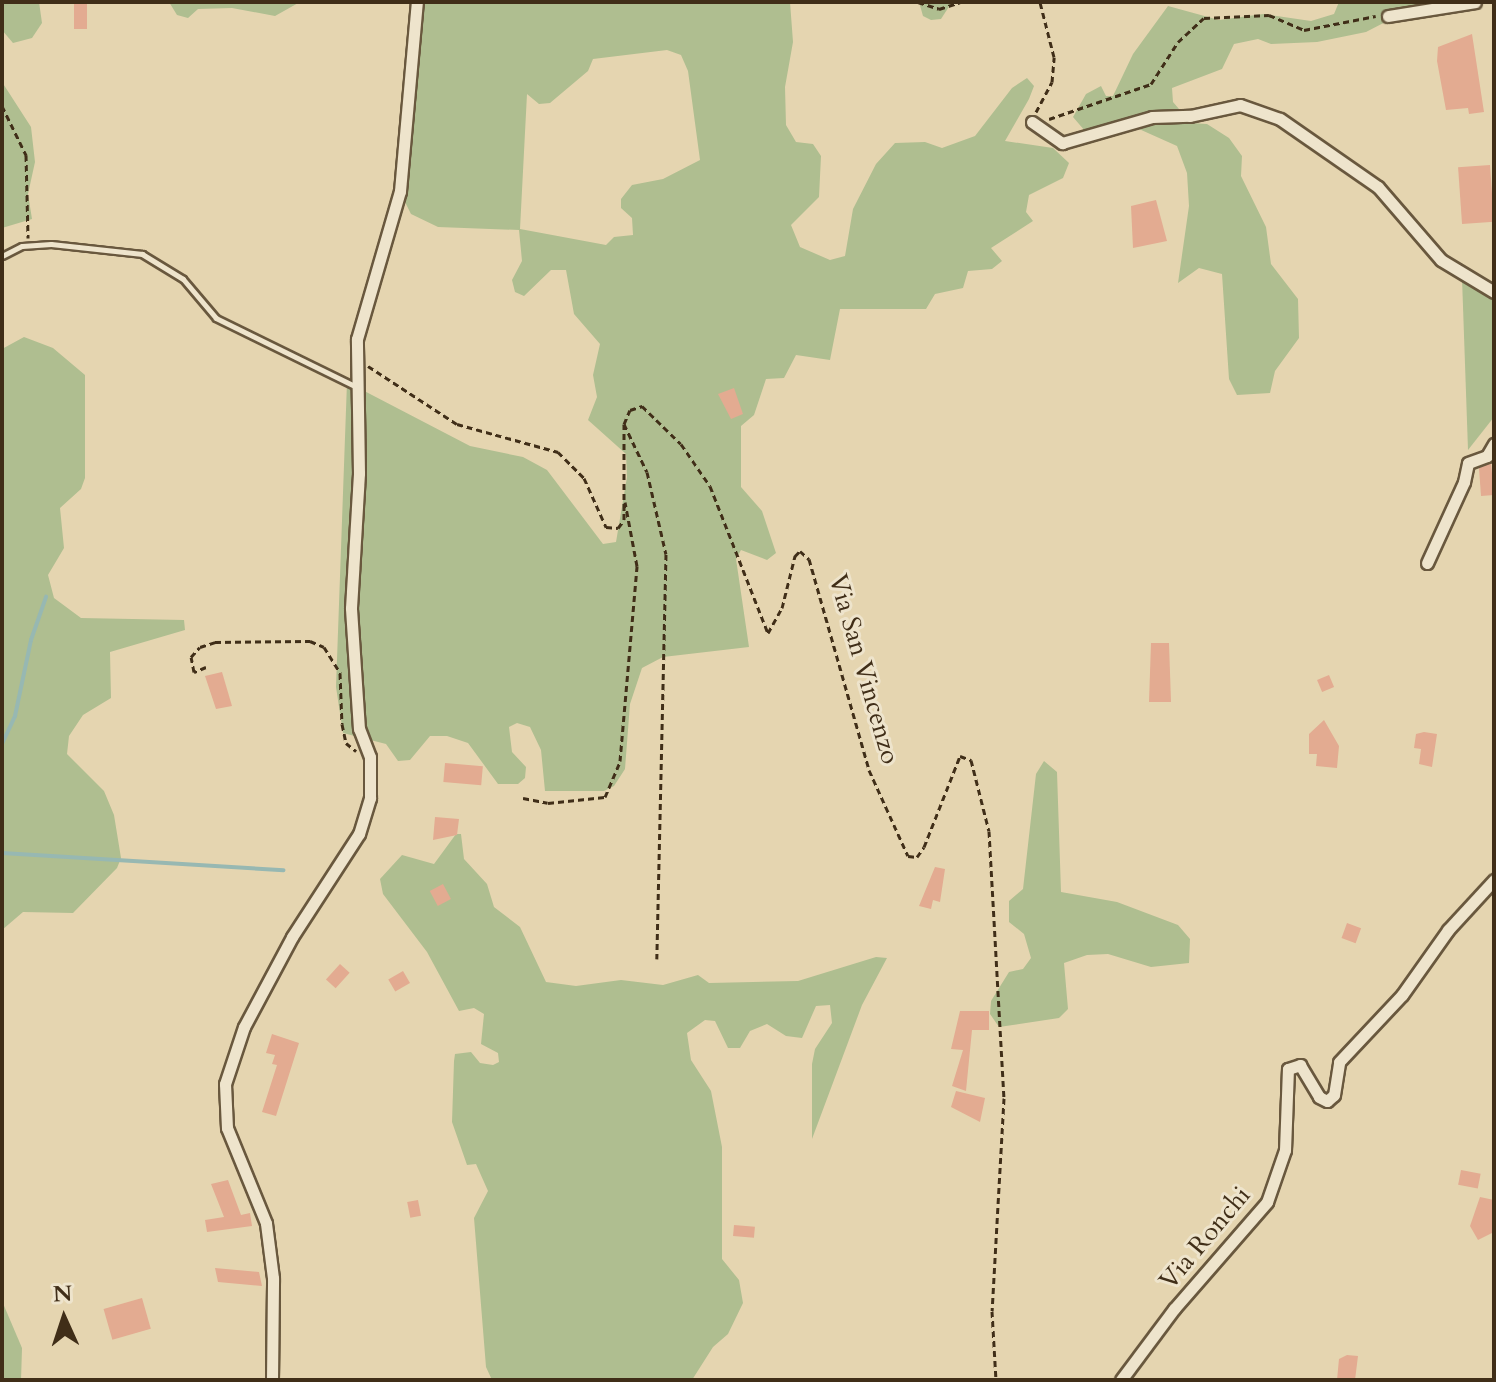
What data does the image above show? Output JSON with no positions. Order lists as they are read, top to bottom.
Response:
{
  "streets": {
    "street": ["Via Ronchi"],
    "path": ["Via San Vincenzo"]
  },
  "north": "top"
}
